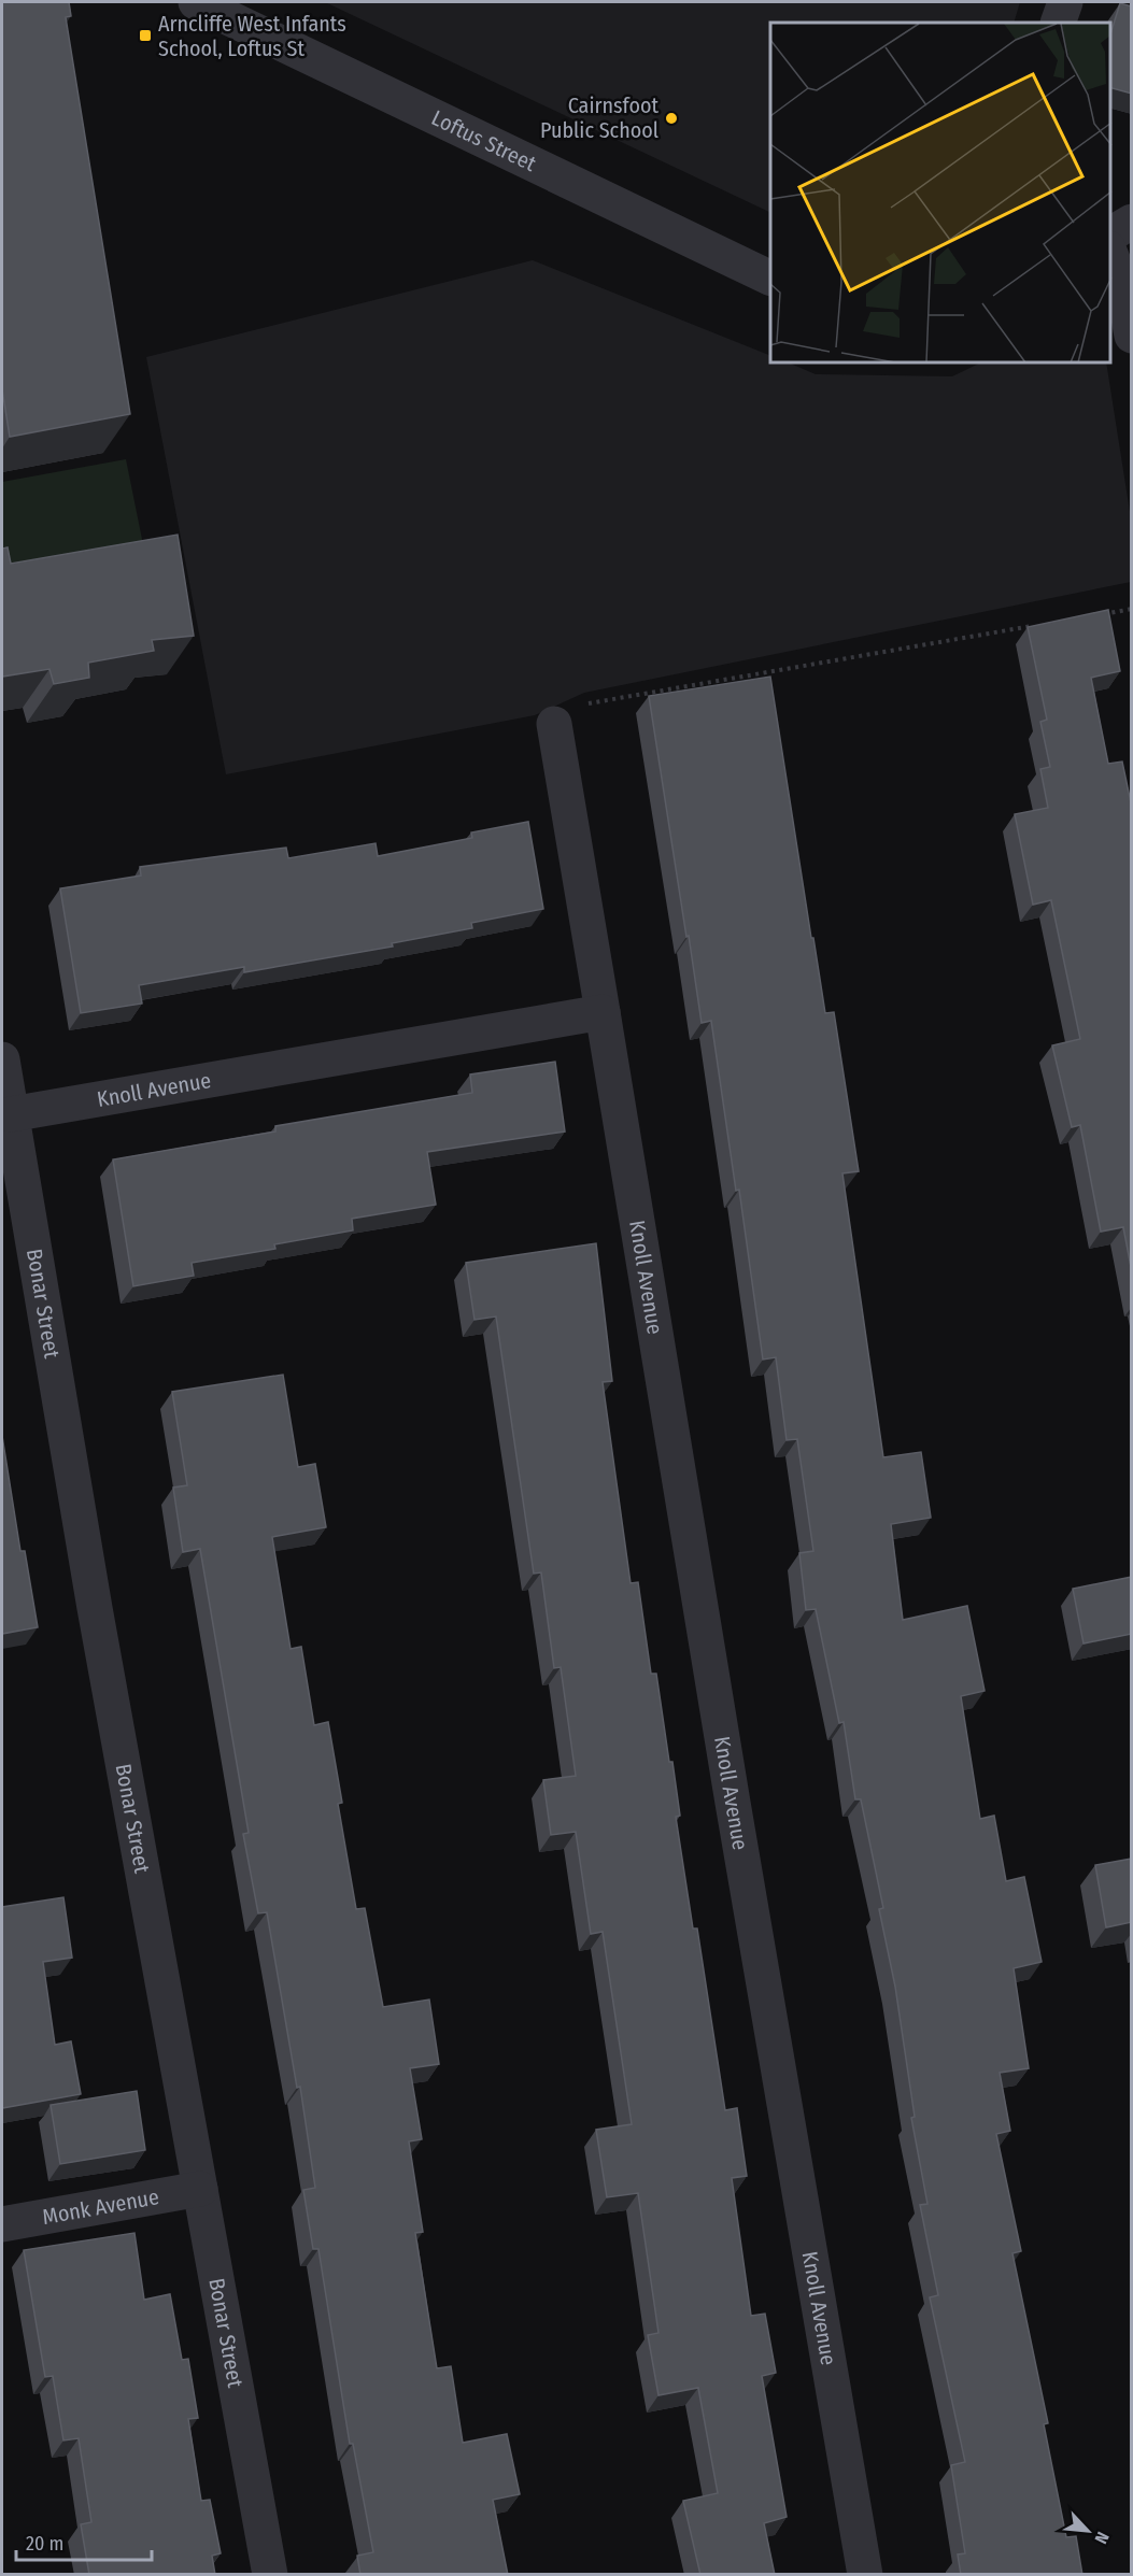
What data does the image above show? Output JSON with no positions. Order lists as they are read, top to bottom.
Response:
{
  "streets": {
    "street": [
      "Loftus Street",
      "Knoll Avenue",
      "Bonar Street",
      "Monk Avenue"
    ]
  },
  "crossings": [
    ["Knoll Avenue", "Bonar Street"],
    ["Bonar Street", "Monk Avenue"]
  ],
  "places": {
    "transit": ["Arncliffe West Infants School, Loftus St"],
    "other": ["Cairnsfoot Public School"]
  },
  "scale_bar": "20 m",
  "north": "bottom right"
}
